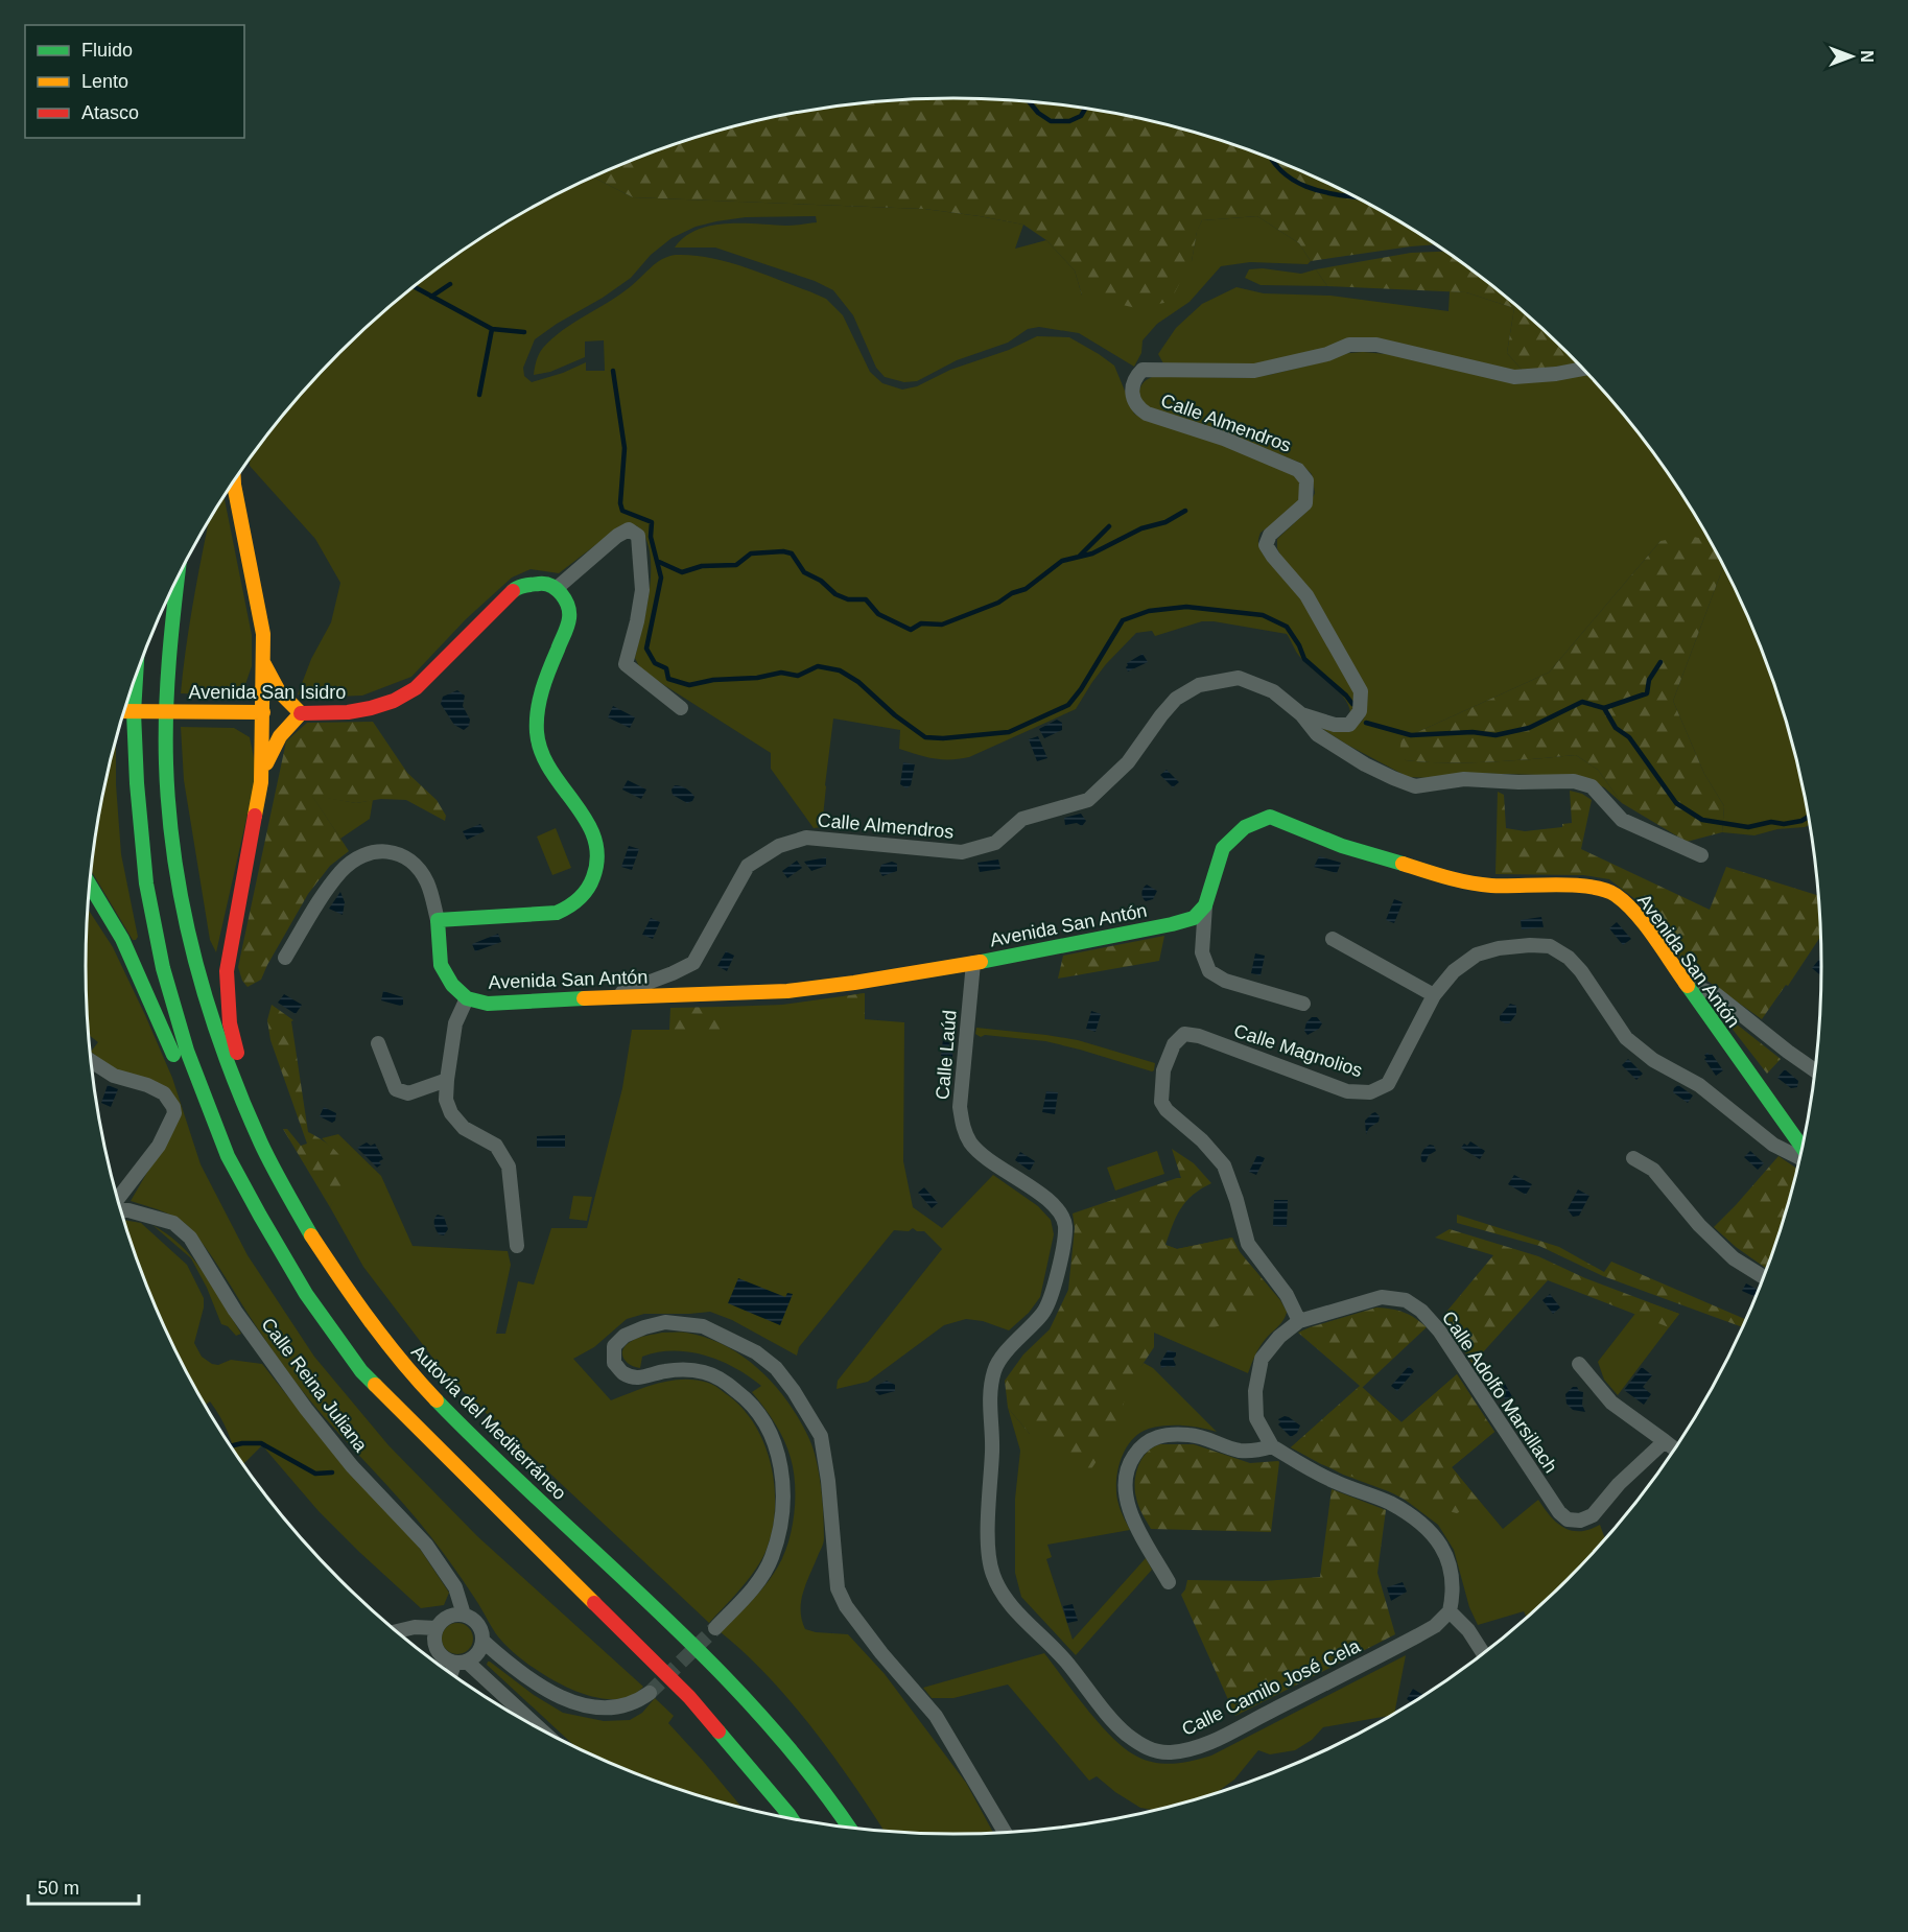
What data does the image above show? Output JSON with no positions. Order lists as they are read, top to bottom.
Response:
{
  "streets": {
    "main road": ["Avenida San Isidro", "Avenida San Antón", "Autovía del Mediterráneo"],
    "street": [
      "Calle Almendros",
      "Calle Magnolios",
      "Calle Laúd",
      "Calle Reina Juliana",
      "Calle Adolfo Marsillach",
      "Calle Camilo José Cela"
    ]
  },
  "crossings": [
    ["Calle Almendros", "Avenida San Antón"],
    ["Avenida San Antón", "Calle Laúd"],
    ["Calle Magnolios", "Calle Adolfo Marsillach"],
    ["Calle Laúd", "Calle Camilo José Cela"]
  ],
  "legend": ["Fluido", "Lento", "Atasco"],
  "scale_bar": "50 m",
  "north": "right"
}
